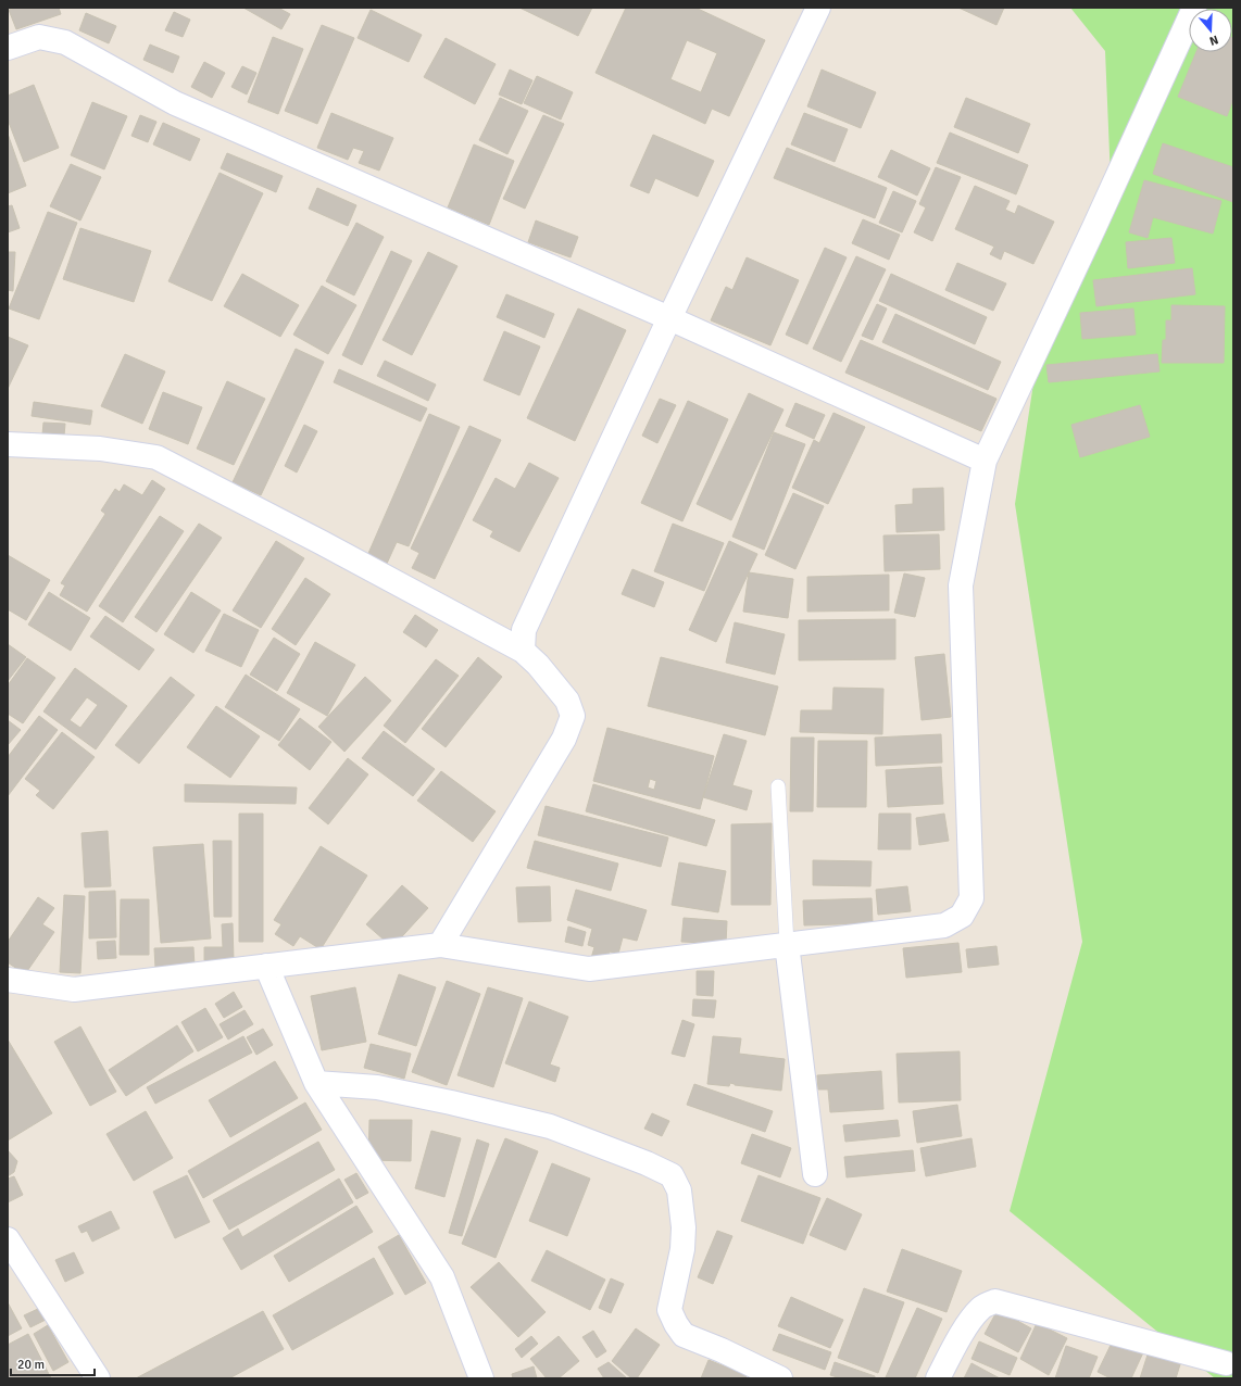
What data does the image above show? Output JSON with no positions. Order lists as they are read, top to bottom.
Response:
{
  "scale_bar": "20 m",
  "north": "bottom"
}
